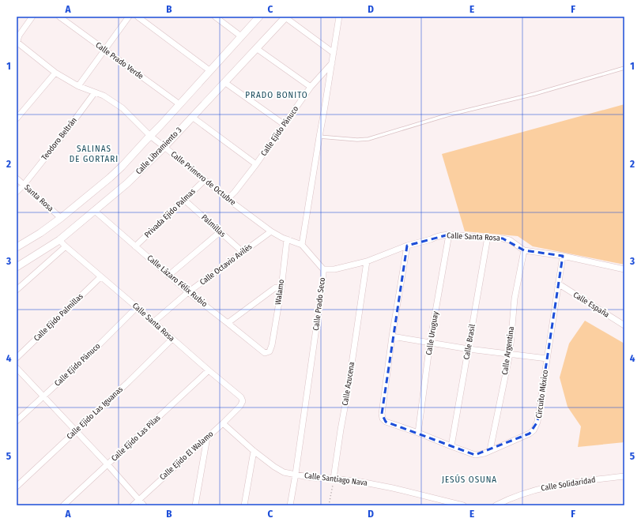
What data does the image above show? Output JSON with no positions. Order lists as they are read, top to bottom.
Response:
{
  "streets": {
    "street": [
      "Calle Prado Verde",
      "Calle Ejido Pánuco",
      "Teodoro Beltrán",
      "Calle Libramiento 3",
      "Calle Primero de Octubre",
      "Santa Rosa",
      "Privada Ejido Palmas",
      "Palmillas",
      "Calle Santa Rosa",
      "Calle Octavio Avilés",
      "Calle Lázaro Félix Rubio",
      "Walamo",
      "Calle Prado Seco",
      "Calle España",
      "Calle Ejido Palmillas",
      "Calle Uruguay",
      "Calle Brasil",
      "Calle Argentina",
      "Calle Azucena",
      "Circuito México",
      "Calle Ejido Las Iguanas",
      "Calle Ejido Las Pilas",
      "Calle Ejido El Walamo",
      "Calle Santiago Nava",
      "Calle Solidaridad"
    ]
  },
  "crossings": [
    ["Calle Prado Verde", "Calle Libramiento 3"],
    ["Calle Ejido Pánuco", "Calle Primero de Octubre"],
    ["Calle Ejido Pánuco", "Calle Santa Rosa"],
    ["Teodoro Beltrán", "Calle Primero de Octubre"],
    ["Teodoro Beltrán", "Santa Rosa"],
    ["Calle Libramiento 3", "Calle Primero de Octubre"],
    ["Calle Libramiento 3", "Santa Rosa"],
    ["Calle Libramiento 3", "Calle Santa Rosa"],
    ["Calle Libramiento 3", "Calle Lázaro Félix Rubio"],
    ["Calle Primero de Octubre", "Privada Ejido Palmas"],
    ["Calle Primero de Octubre", "Calle Octavio Avilés"],
    ["Calle Primero de Octubre", "Walamo"],
    ["Calle Primero de Octubre", "Calle Prado Seco"],
    ["Privada Ejido Palmas", "Palmillas"],
    ["Privada Ejido Palmas", "Calle Lázaro Félix Rubio"],
    ["Palmillas", "Calle Octavio Avilés"],
    ["Calle Santa Rosa", "Calle Octavio Avilés"],
    ["Calle Santa Rosa", "Calle Prado Seco"],
    ["Calle Santa Rosa", "Calle Ejido Palmillas"],
    ["Calle Santa Rosa", "Calle Uruguay"],
    ["Calle Santa Rosa", "Calle Brasil"],
    ["Calle Santa Rosa", "Calle Argentina"],
    ["Calle Santa Rosa", "Calle Azucena"],
    ["Calle Santa Rosa", "Circuito México"],
    ["Calle Santa Rosa", "Calle Ejido Las Iguanas"],
    ["Calle Santa Rosa", "Calle Ejido Las Pilas"],
    ["Calle Santa Rosa", "Calle Ejido El Walamo"],
    ["Calle Octavio Avilés", "Calle Lázaro Félix Rubio"],
    ["Calle Lázaro Félix Rubio", "Walamo"],
    ["Calle Prado Seco", "Calle Santiago Nava"],
    ["Calle España", "Circuito México"],
    ["Calle Uruguay", "Circuito México"],
    ["Calle Brasil", "Circuito México"],
    ["Calle Argentina", "Circuito México"],
    ["Calle Azucena", "Calle Santiago Nava"],
    ["Calle Ejido El Walamo", "Calle Santiago Nava"]
  ],
  "districts": ["PRADO BONITO", "SALINAS DE GORTARI", "JESÚS OSUNA"],
  "grid": {
    "columns": [
      "A",
      "B",
      "C",
      "D",
      "E",
      "F"
    ],
    "rows": [
      "1",
      "2",
      "3",
      "4",
      "5"
    ]
  }
}
